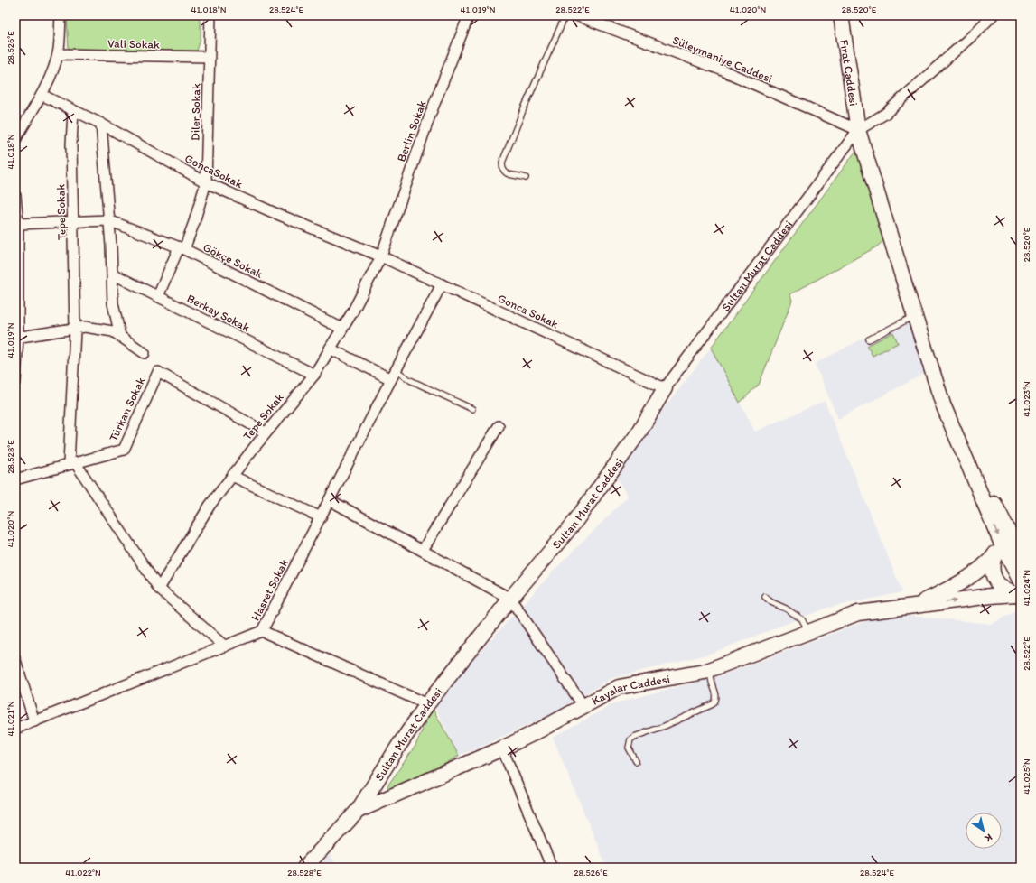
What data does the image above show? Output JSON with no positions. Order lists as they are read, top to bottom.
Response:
{
  "streets": {
    "street": [
      "Vali Sokak",
      "Süleymaniye Caddesi",
      "Fırat Caddesi",
      "Diler Sokak",
      "Berlin Sokak",
      "GoncaSokak",
      "Tepe Sokak",
      "Gökçe Sokak",
      "Sultan Murat Caddesi",
      "Gonca Sokak",
      "Berkay Sokak",
      "Türkan Sokak",
      "Hasret Sokak",
      "Kayalar Caddesi"
    ]
  },
  "crossings": [
    ["Vali Sokak", "Diler Sokak"],
    ["Süleymaniye Caddesi", "Fırat Caddesi"],
    ["Süleymaniye Caddesi", "Sultan Murat Caddesi"],
    ["Fırat Caddesi", "Sultan Murat Caddesi"],
    ["Diler Sokak", "GoncaSokak"],
    ["Diler Sokak", "Gökçe Sokak"],
    ["Diler Sokak", "Berkay Sokak"],
    ["Berlin Sokak", "GoncaSokak"],
    ["Berlin Sokak", "Tepe Sokak"],
    ["Berlin Sokak", "Gonca Sokak"],
    ["GoncaSokak", "Tepe Sokak"],
    ["GoncaSokak", "Gonca Sokak"],
    ["Tepe Sokak", "Gökçe Sokak"],
    ["Tepe Sokak", "Gonca Sokak"],
    ["Tepe Sokak", "Berkay Sokak"],
    ["Tepe Sokak", "Türkan Sokak"],
    ["Sultan Murat Caddesi", "Gonca Sokak"],
    ["Sultan Murat Caddesi", "Kayalar Caddesi"],
    ["Gonca Sokak", "Hasret Sokak"]
  ],
  "north": "bottom right",
  "coordinates": [
    "41.018°N",
    "28.524°E",
    "41.019°N",
    "28.522°E",
    "41.020°N",
    "28.520°E",
    "28.526°E",
    "41.023°N",
    "28.528°E",
    "41.024°N",
    "41.021°N",
    "41.025°N",
    "41.022°N"
  ]
}
